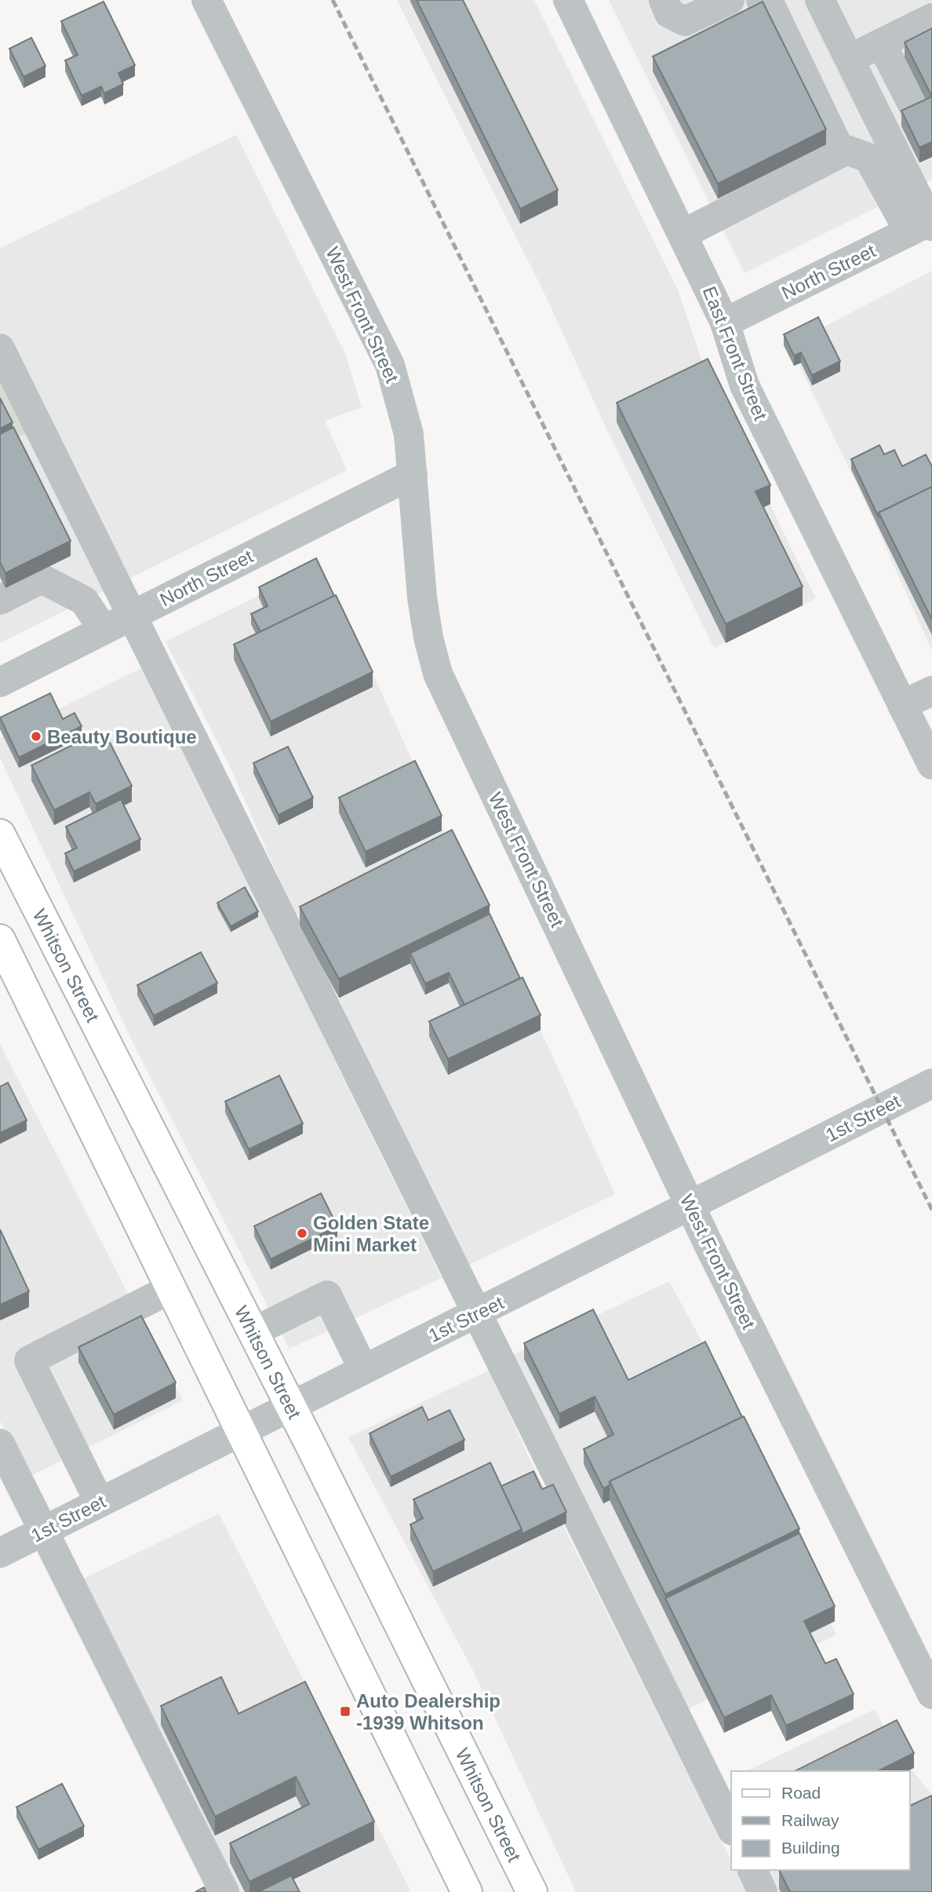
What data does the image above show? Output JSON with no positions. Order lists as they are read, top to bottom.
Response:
{
  "streets": {
    "main road": ["Whitson Street"],
    "street": [
      "North Street",
      "West Front Street",
      "East Front Street",
      "1st Street"
    ]
  },
  "crossings": [
    ["North Street", "West Front Street"],
    ["North Street", "East Front Street"],
    ["West Front Street", "1st Street"],
    ["Whitson Street", "1st Street"]
  ],
  "places": {
    "other": ["Beauty Boutique", "Golden State Mini Market"],
    "transit": ["Auto Dealership -1939 Whitson"]
  },
  "legend": ["Road", "Railway", "Building"]
}
